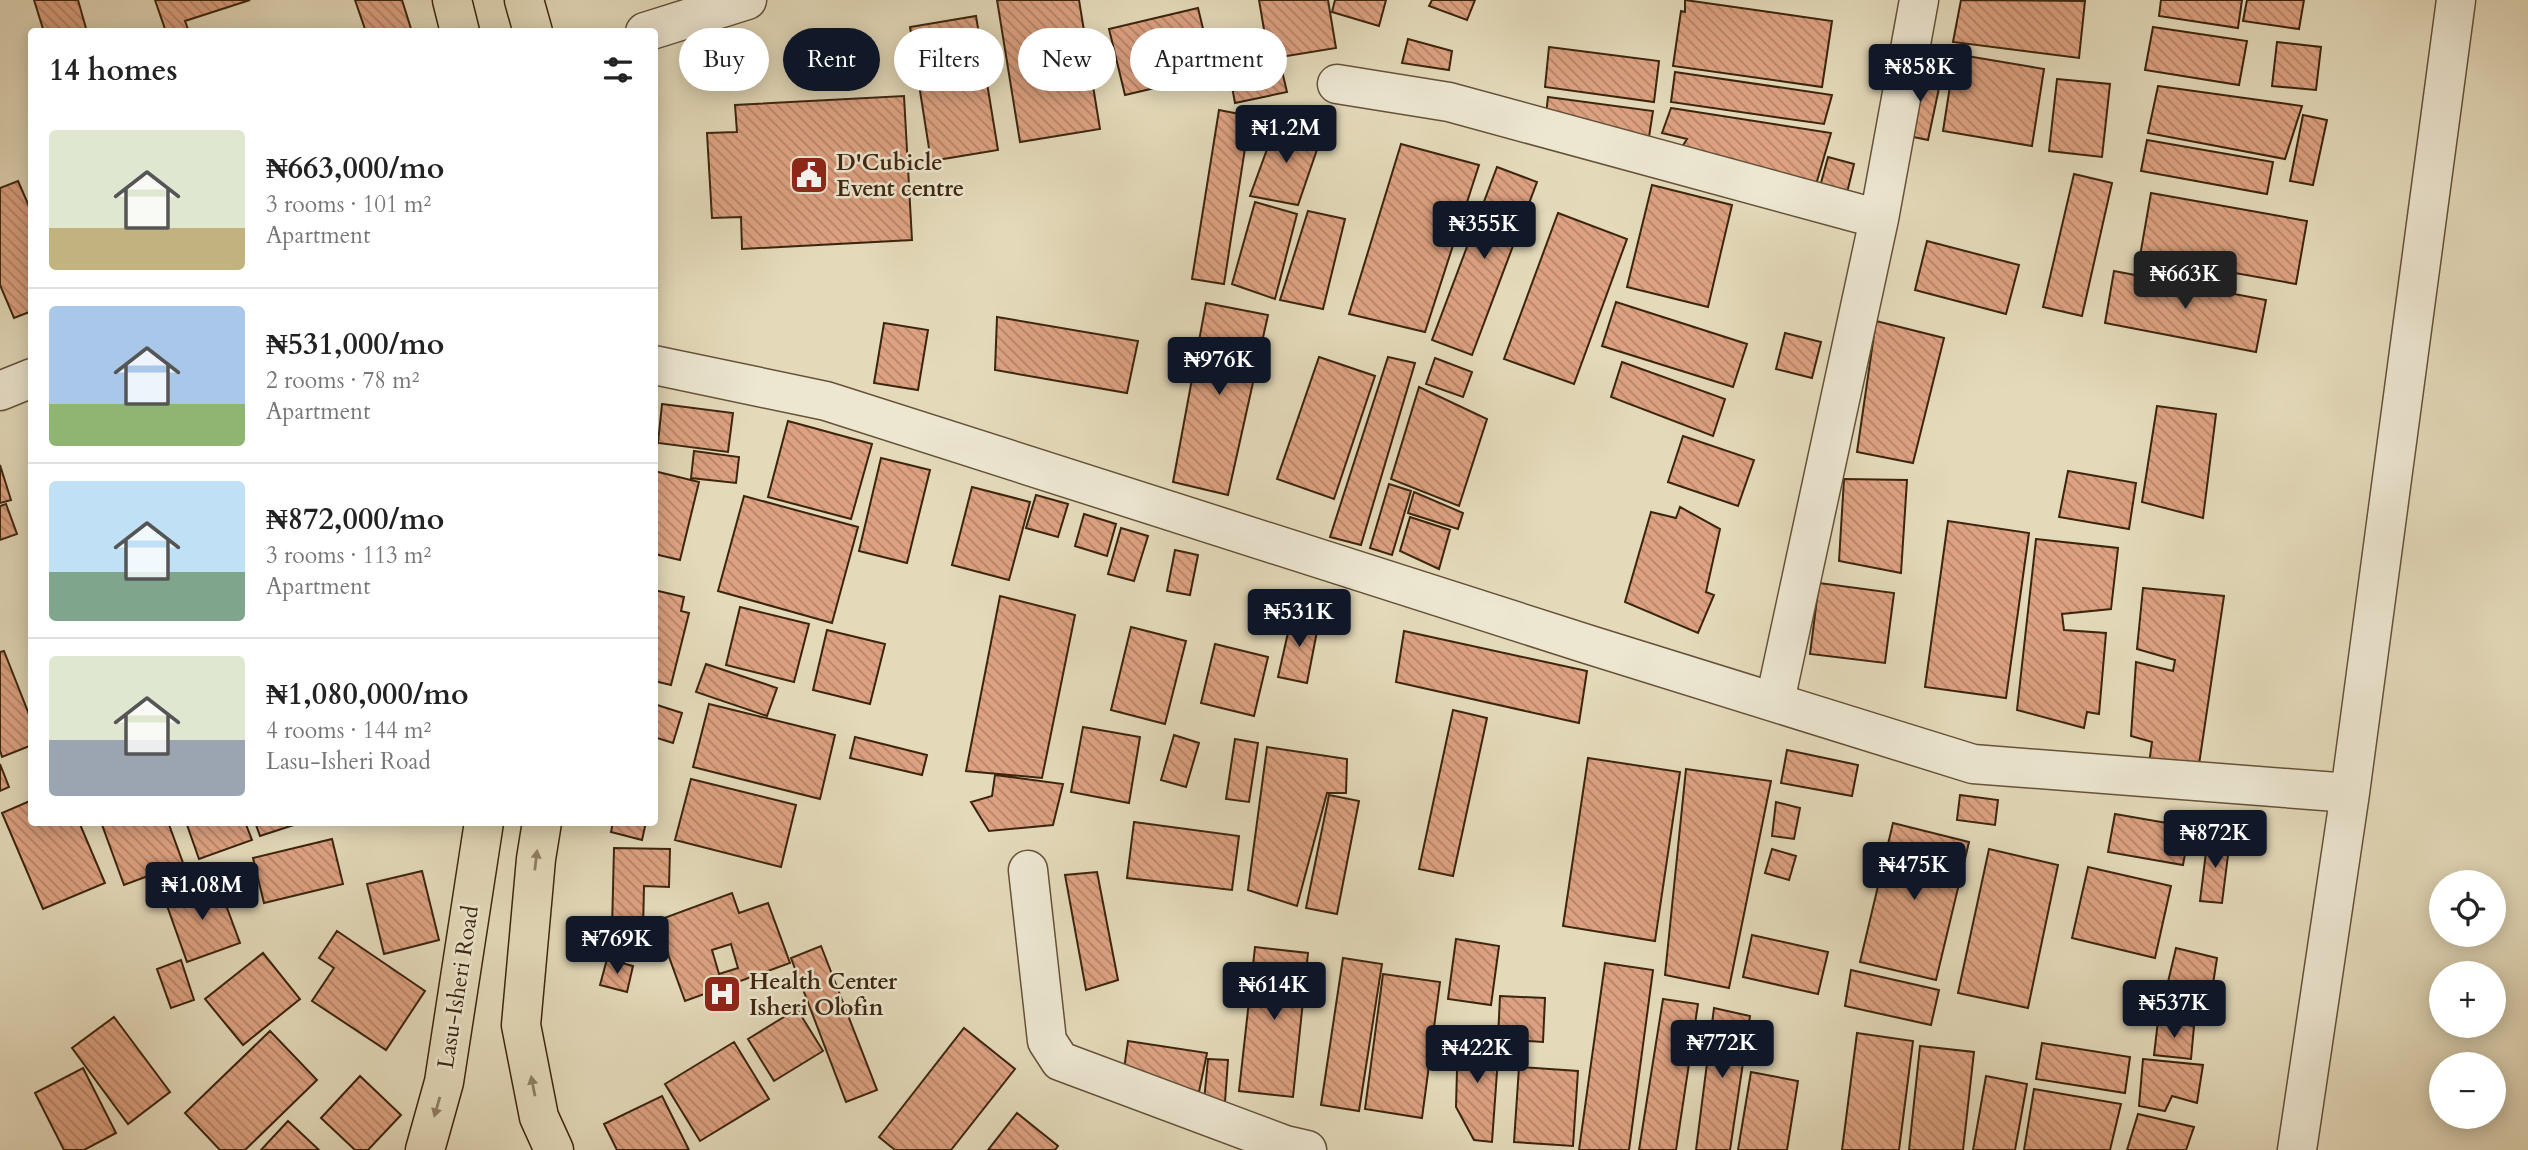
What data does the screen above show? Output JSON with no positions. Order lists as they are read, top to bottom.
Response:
{
  "streets": {
    "main road": ["Lasu-Isheri Road"]
  },
  "places": {
    "public building": ["D'Cubicle Event centre"],
    "hospital": ["Health Center Isheri Olofin"]
  },
  "page": {
    "chip": [
      "Buy",
      "Rent",
      "Filters",
      "New",
      "Apartment"
    ],
    "heading": "14 homes",
    "price": [
      "₦858K",
      "₦1.2M",
      "₦355K",
      "₦663K",
      "₦976K",
      "₦531K",
      "₦872K",
      "₦475K",
      "₦1.08M",
      "₦769K",
      "₦614K",
      "₦537K",
      "₦772K",
      "₦422K"
    ],
    "list": [
      {
        "name": "₦663,000/mo",
        "note": "3 rooms · 101 m² · Apartment"
      },
      {
        "name": "₦531,000/mo",
        "note": "2 rooms · 78 m² · Apartment"
      },
      {
        "name": "₦872,000/mo",
        "note": "3 rooms · 113 m² · Apartment"
      },
      {
        "name": "₦1,080,000/mo",
        "note": "4 rooms · 144 m² · Lasu-Isheri Road"
      }
    ],
    "map_buttons": ["+", "−"]
  }
}
